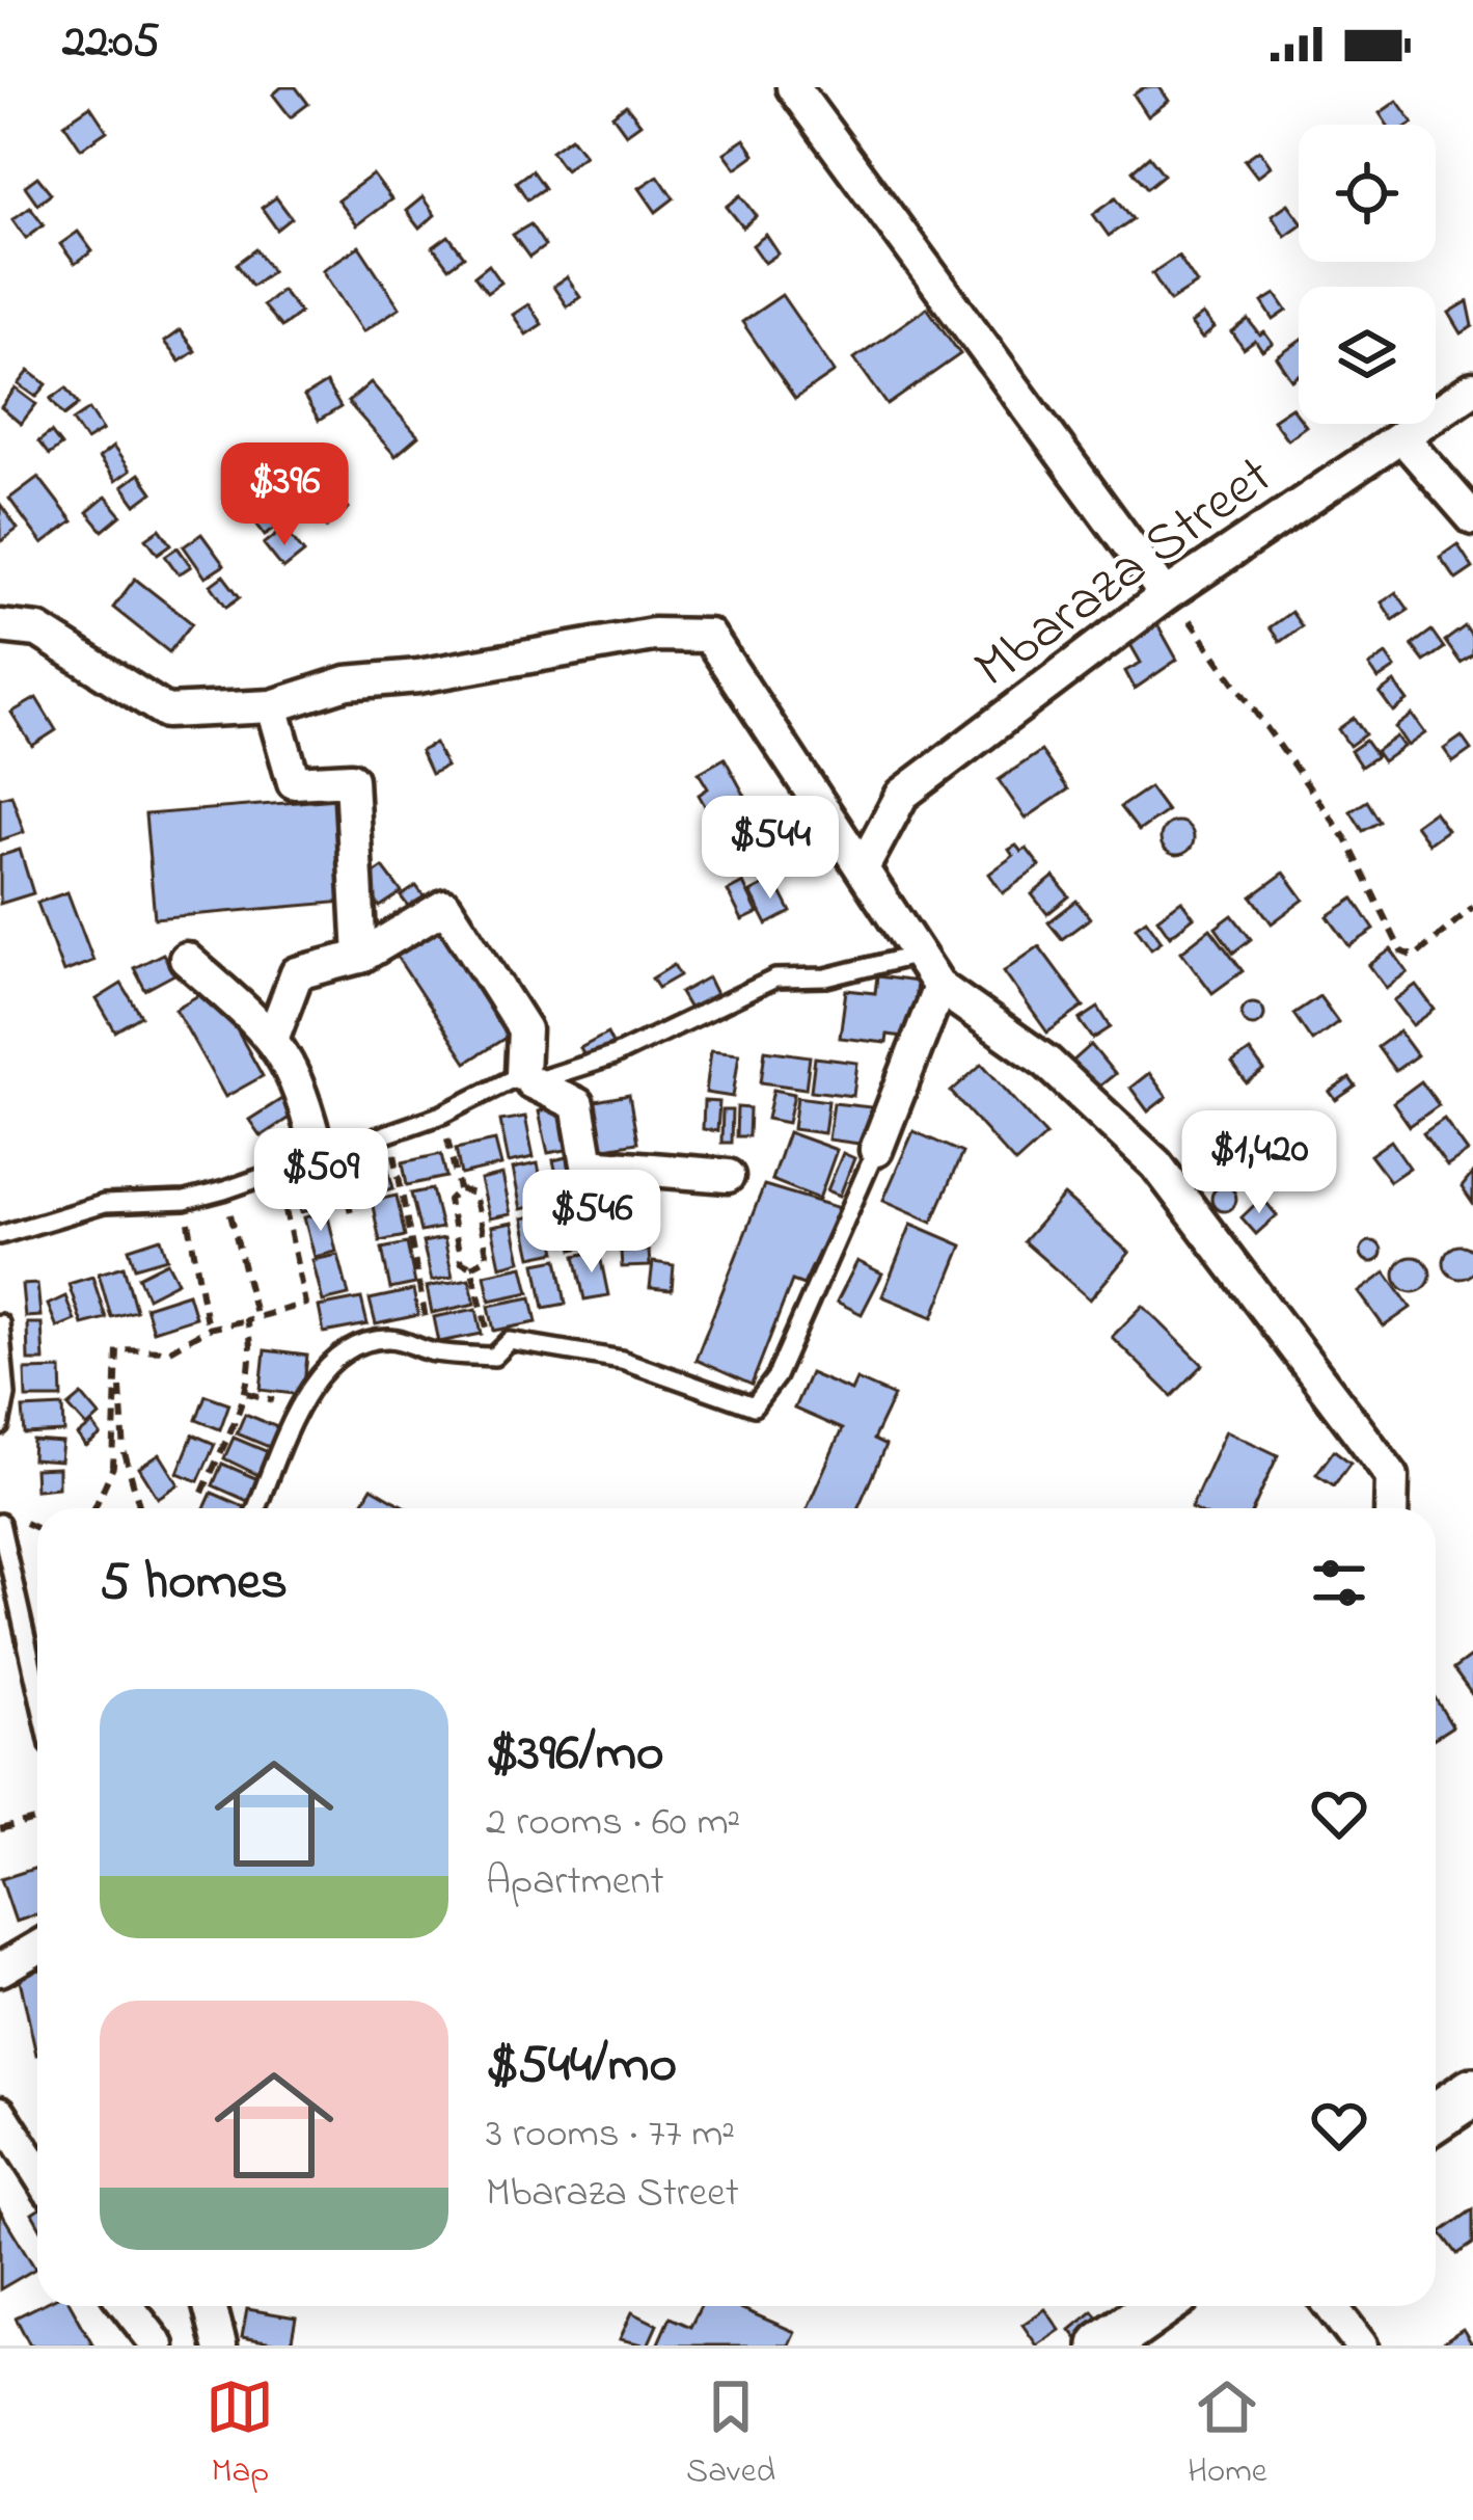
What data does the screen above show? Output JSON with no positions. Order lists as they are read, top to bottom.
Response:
{
  "streets": {
    "street": ["Mbaraza Street"]
  },
  "page": {
    "status": "22:05",
    "price": [
      "$396",
      "$544",
      "$1,420",
      "$509",
      "$546"
    ],
    "heading": "5 homes",
    "list": [
      {
        "name": "$396/mo",
        "note": "2 rooms · 60 m² · Apartment"
      },
      {
        "name": "$544/mo",
        "note": "3 rooms · 77 m² · Mbaraza Street"
      }
    ],
    "tabs": ["Map", "Saved", "Home"]
  }
}
